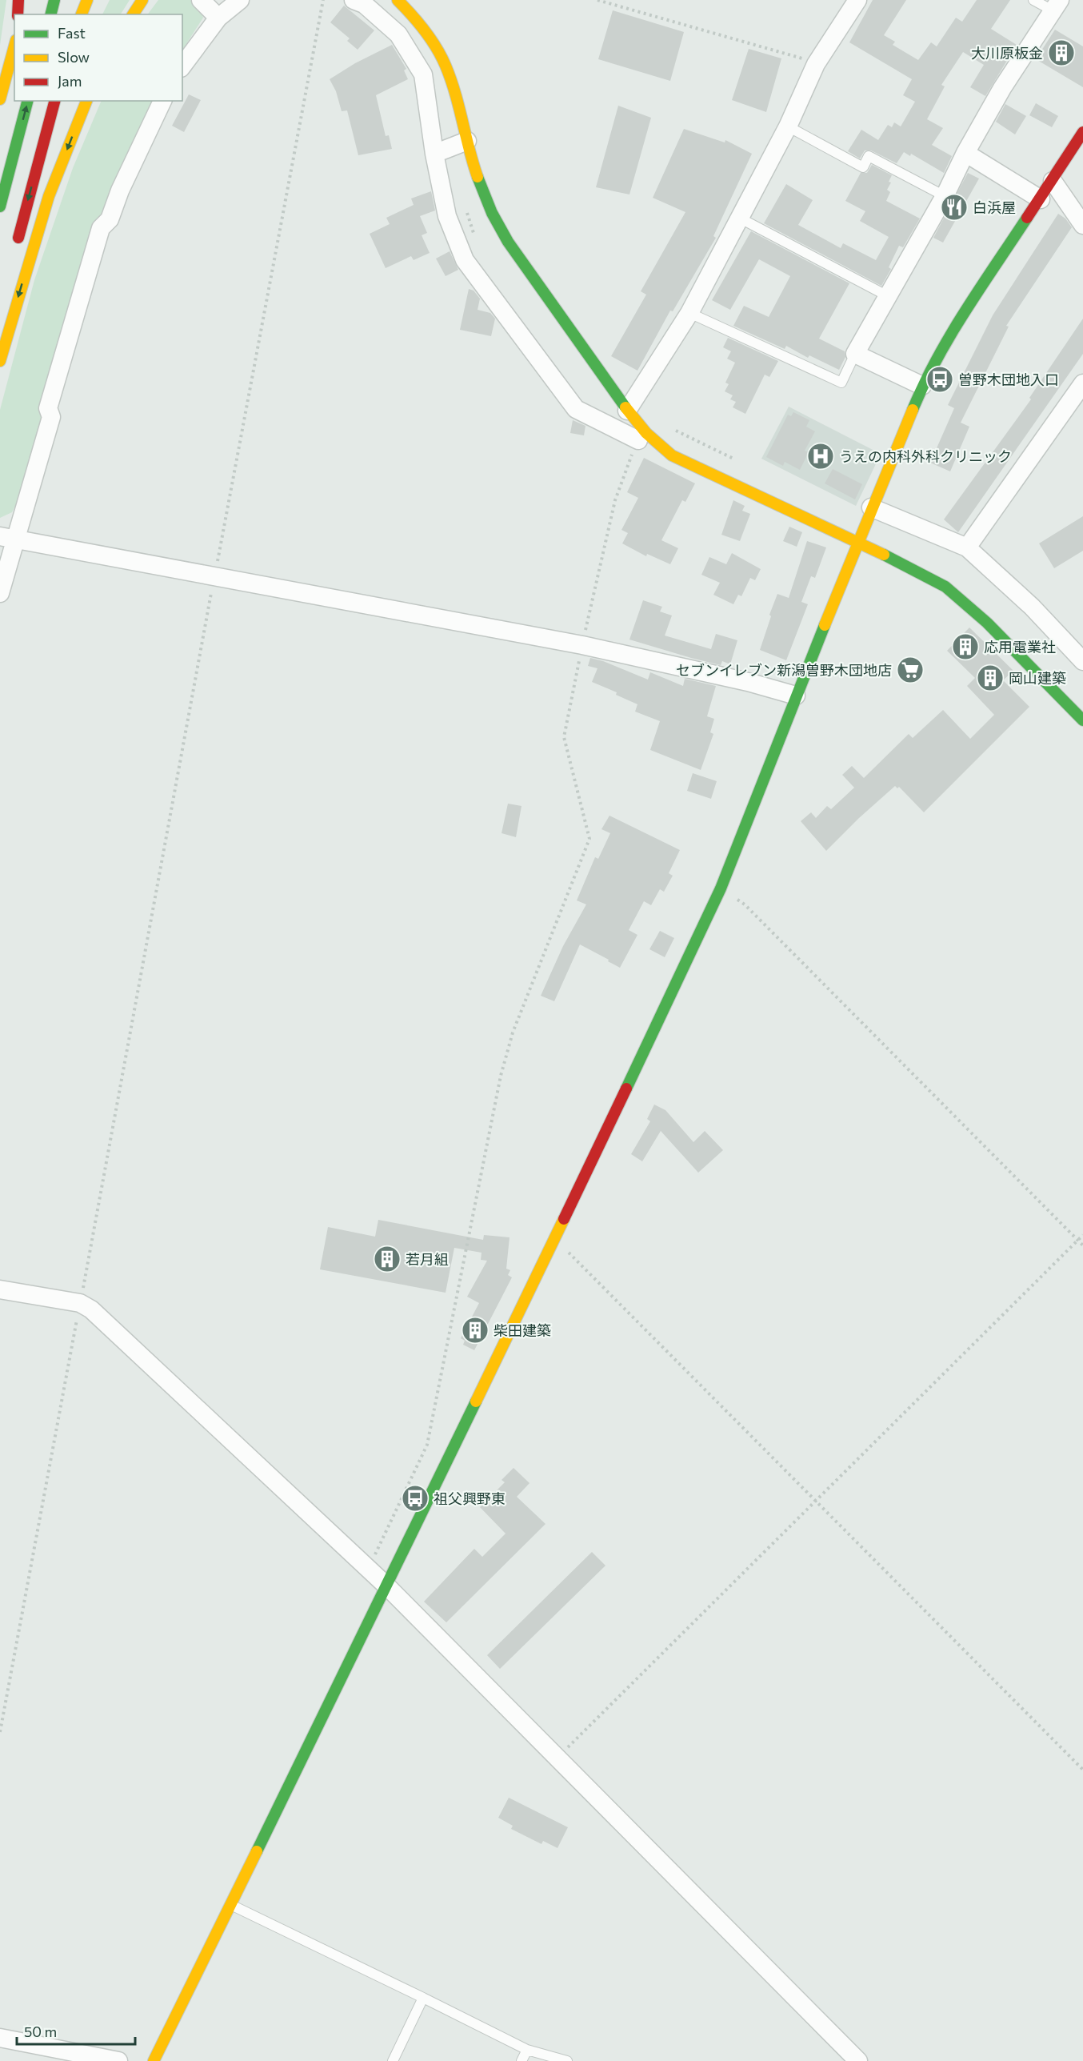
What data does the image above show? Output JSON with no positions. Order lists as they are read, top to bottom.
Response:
{
  "places": {
    "building": [
      "大川原板金",
      "応用電業社",
      "岡山建築",
      "若月組",
      "柴田建築"
    ],
    "restaurant": ["白浜屋"],
    "bus stop": ["曽野木団地入口", "祖父興野東"],
    "hospital": ["うえの内科外科クリニック"],
    "supermarket": ["セブンイレブン新潟曽野木団地店"]
  },
  "legend": ["Fast", "Slow", "Jam"],
  "scale_bar": "50 m"
}
